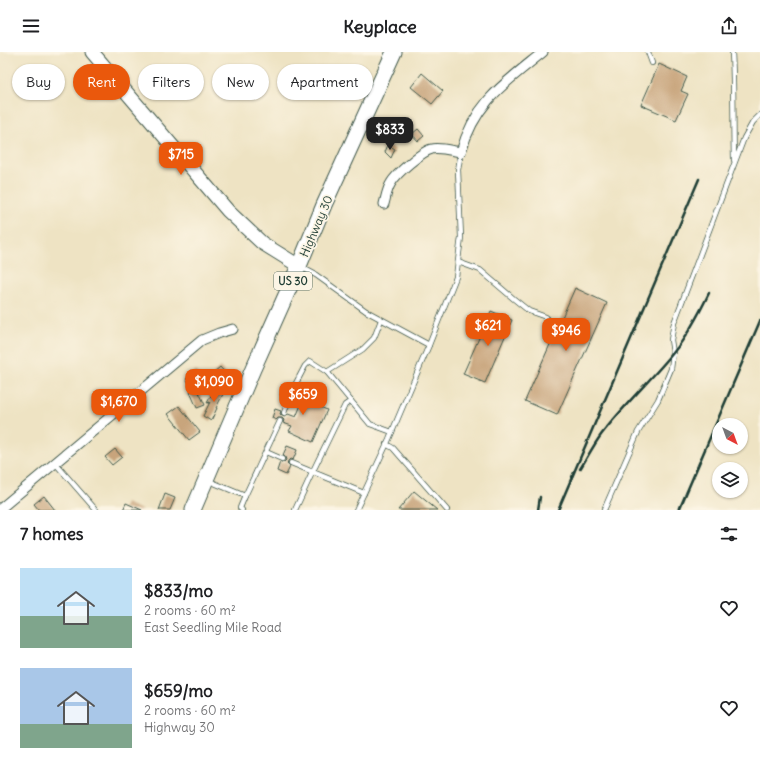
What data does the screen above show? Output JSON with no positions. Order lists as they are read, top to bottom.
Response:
{
  "streets": {
    "highway": ["Highway 30", "US 30"]
  },
  "north": "bottom right",
  "page": {
    "header": "Keyplace",
    "chip": [
      "Buy",
      "Rent",
      "Filters",
      "New",
      "Apartment"
    ],
    "price": [
      "$833",
      "$715",
      "$621",
      "$946",
      "$1,090",
      "$659",
      "$1,670"
    ],
    "heading": "7 homes",
    "list": [
      {
        "name": "$833/mo",
        "note": "2 rooms · 60 m² · East Seedling Mile Road"
      },
      {
        "name": "$659/mo",
        "note": "2 rooms · 60 m² · Highway 30"
      }
    ]
  }
}
